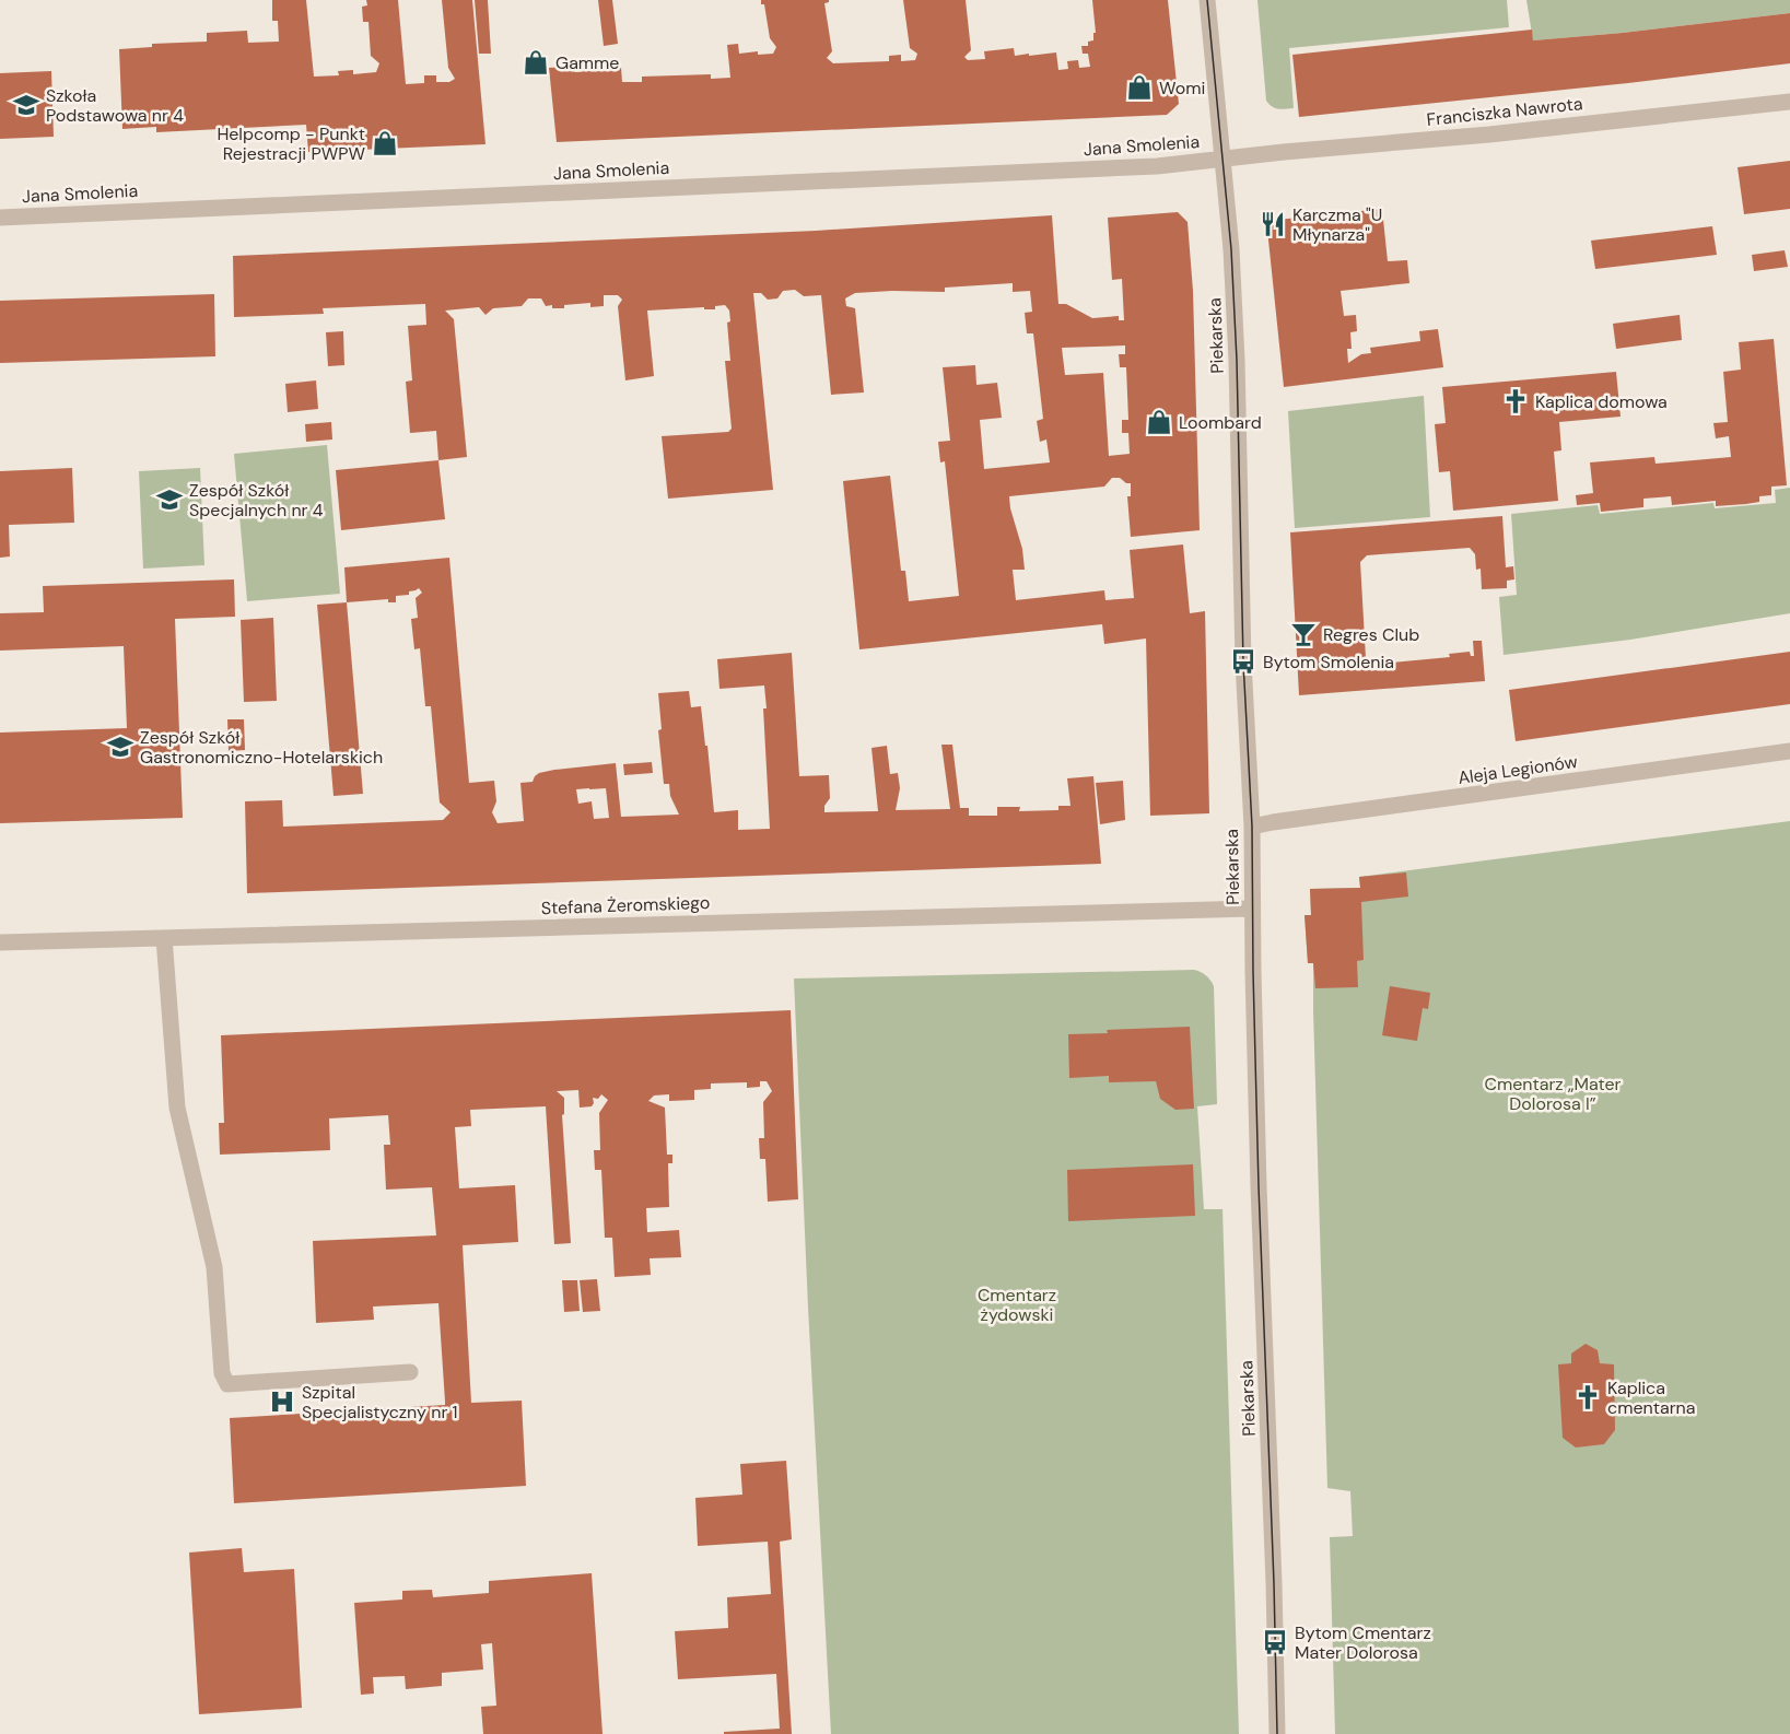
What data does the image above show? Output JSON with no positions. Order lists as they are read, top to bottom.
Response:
{
  "streets": {
    "street": [
      "Franciszka Nawrota",
      "Jana Smolenia",
      "Piekarska",
      "Aleja Legionów",
      "Stefana Żeromskiego"
    ]
  },
  "crossings": [
    ["Franciszka Nawrota", "Jana Smolenia"],
    ["Franciszka Nawrota", "Piekarska"],
    ["Jana Smolenia", "Piekarska"],
    ["Piekarska", "Aleja Legionów"],
    ["Piekarska", "Stefana Żeromskiego"]
  ],
  "parks": ["Cmentarz „Mater Dolorosa I”", "Cmentarz żydowski"],
  "places": {
    "shop": [
      "Gamme",
      "Womi",
      "Helpcomp - Punkt Rejestracji PWPW",
      "Loombard"
    ],
    "school or university": ["Szkoła Podstawowa nr 4", "Zespół Szkół Specjalnych nr 4", "Zespół Szkół Gastronomiczno-Hotelarskich"],
    "restaurant": ["Karczma \"U Młynarza\""],
    "church": ["Kaplica domowa", "Kaplica cmentarna"],
    "bar": ["Regres Club"],
    "bus stop": ["Bytom Smolenia", "Bytom Cmentarz Mater Dolorosa"],
    "hospital": ["Szpital Specjalistyczny nr 1"]
  }
}
